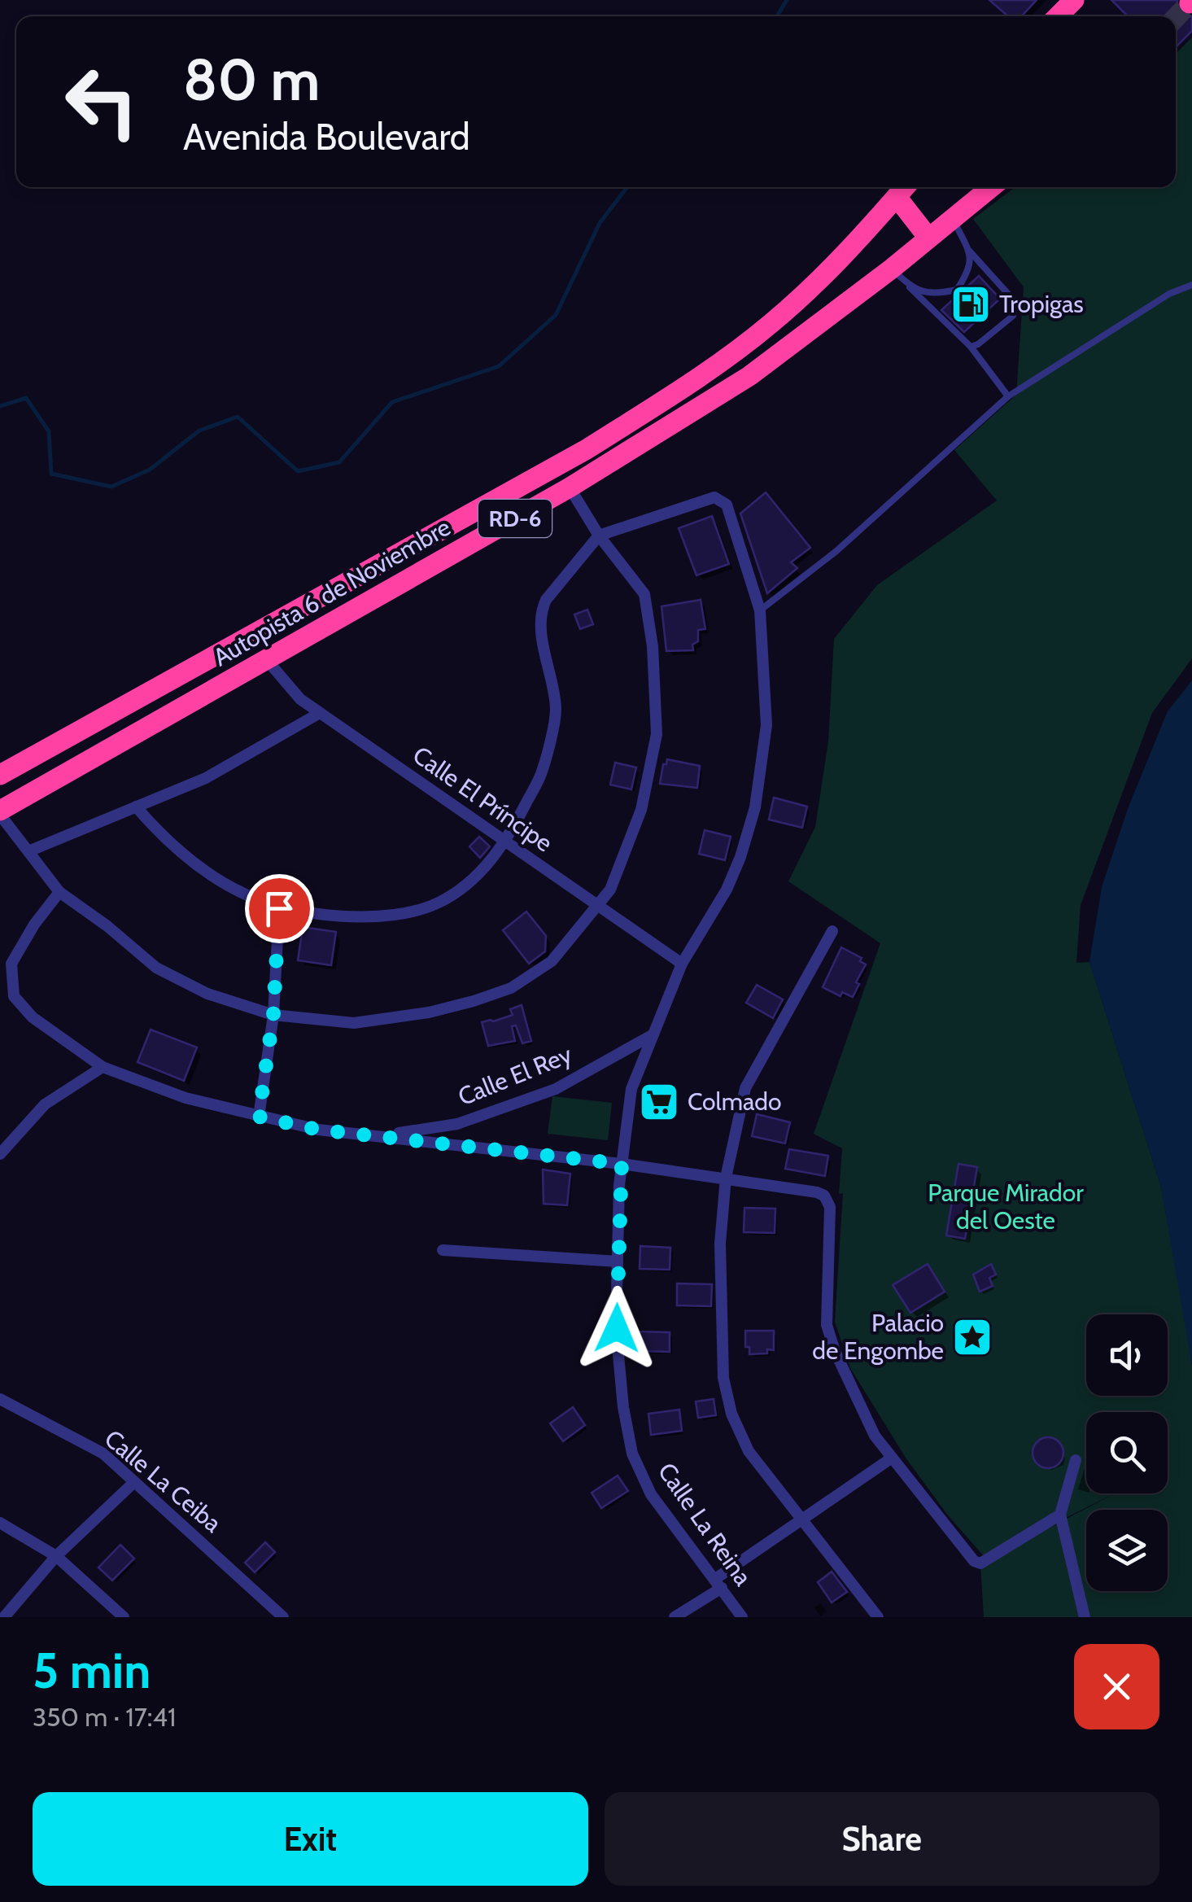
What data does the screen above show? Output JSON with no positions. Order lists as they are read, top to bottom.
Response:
{
  "streets": {
    "highway": ["RD-6", "Autopista 6 de Noviembre"],
    "street": [
      "Calle El Príncipe",
      "Calle El Rey",
      "Calle La Ceiba",
      "Calle La Reina"
    ]
  },
  "crossings": [
    ["Autopista 6 de Noviembre", "Calle El Príncipe"],
    ["Calle El Príncipe", "Calle La Reina"],
    ["Calle El Rey", "Calle La Reina"]
  ],
  "parks": ["Parque Mirador del Oeste"],
  "places": {
    "fuel station": ["Tropigas"],
    "supermarket": ["Colmado"],
    "place": ["Palacio de Engombe"]
  },
  "page": {
    "turn": ["80 m", "Avenida Boulevard"],
    "heading": ["5 min", "350 m · 17:41"],
    "buttons": ["Exit", "Share"]
  }
}
